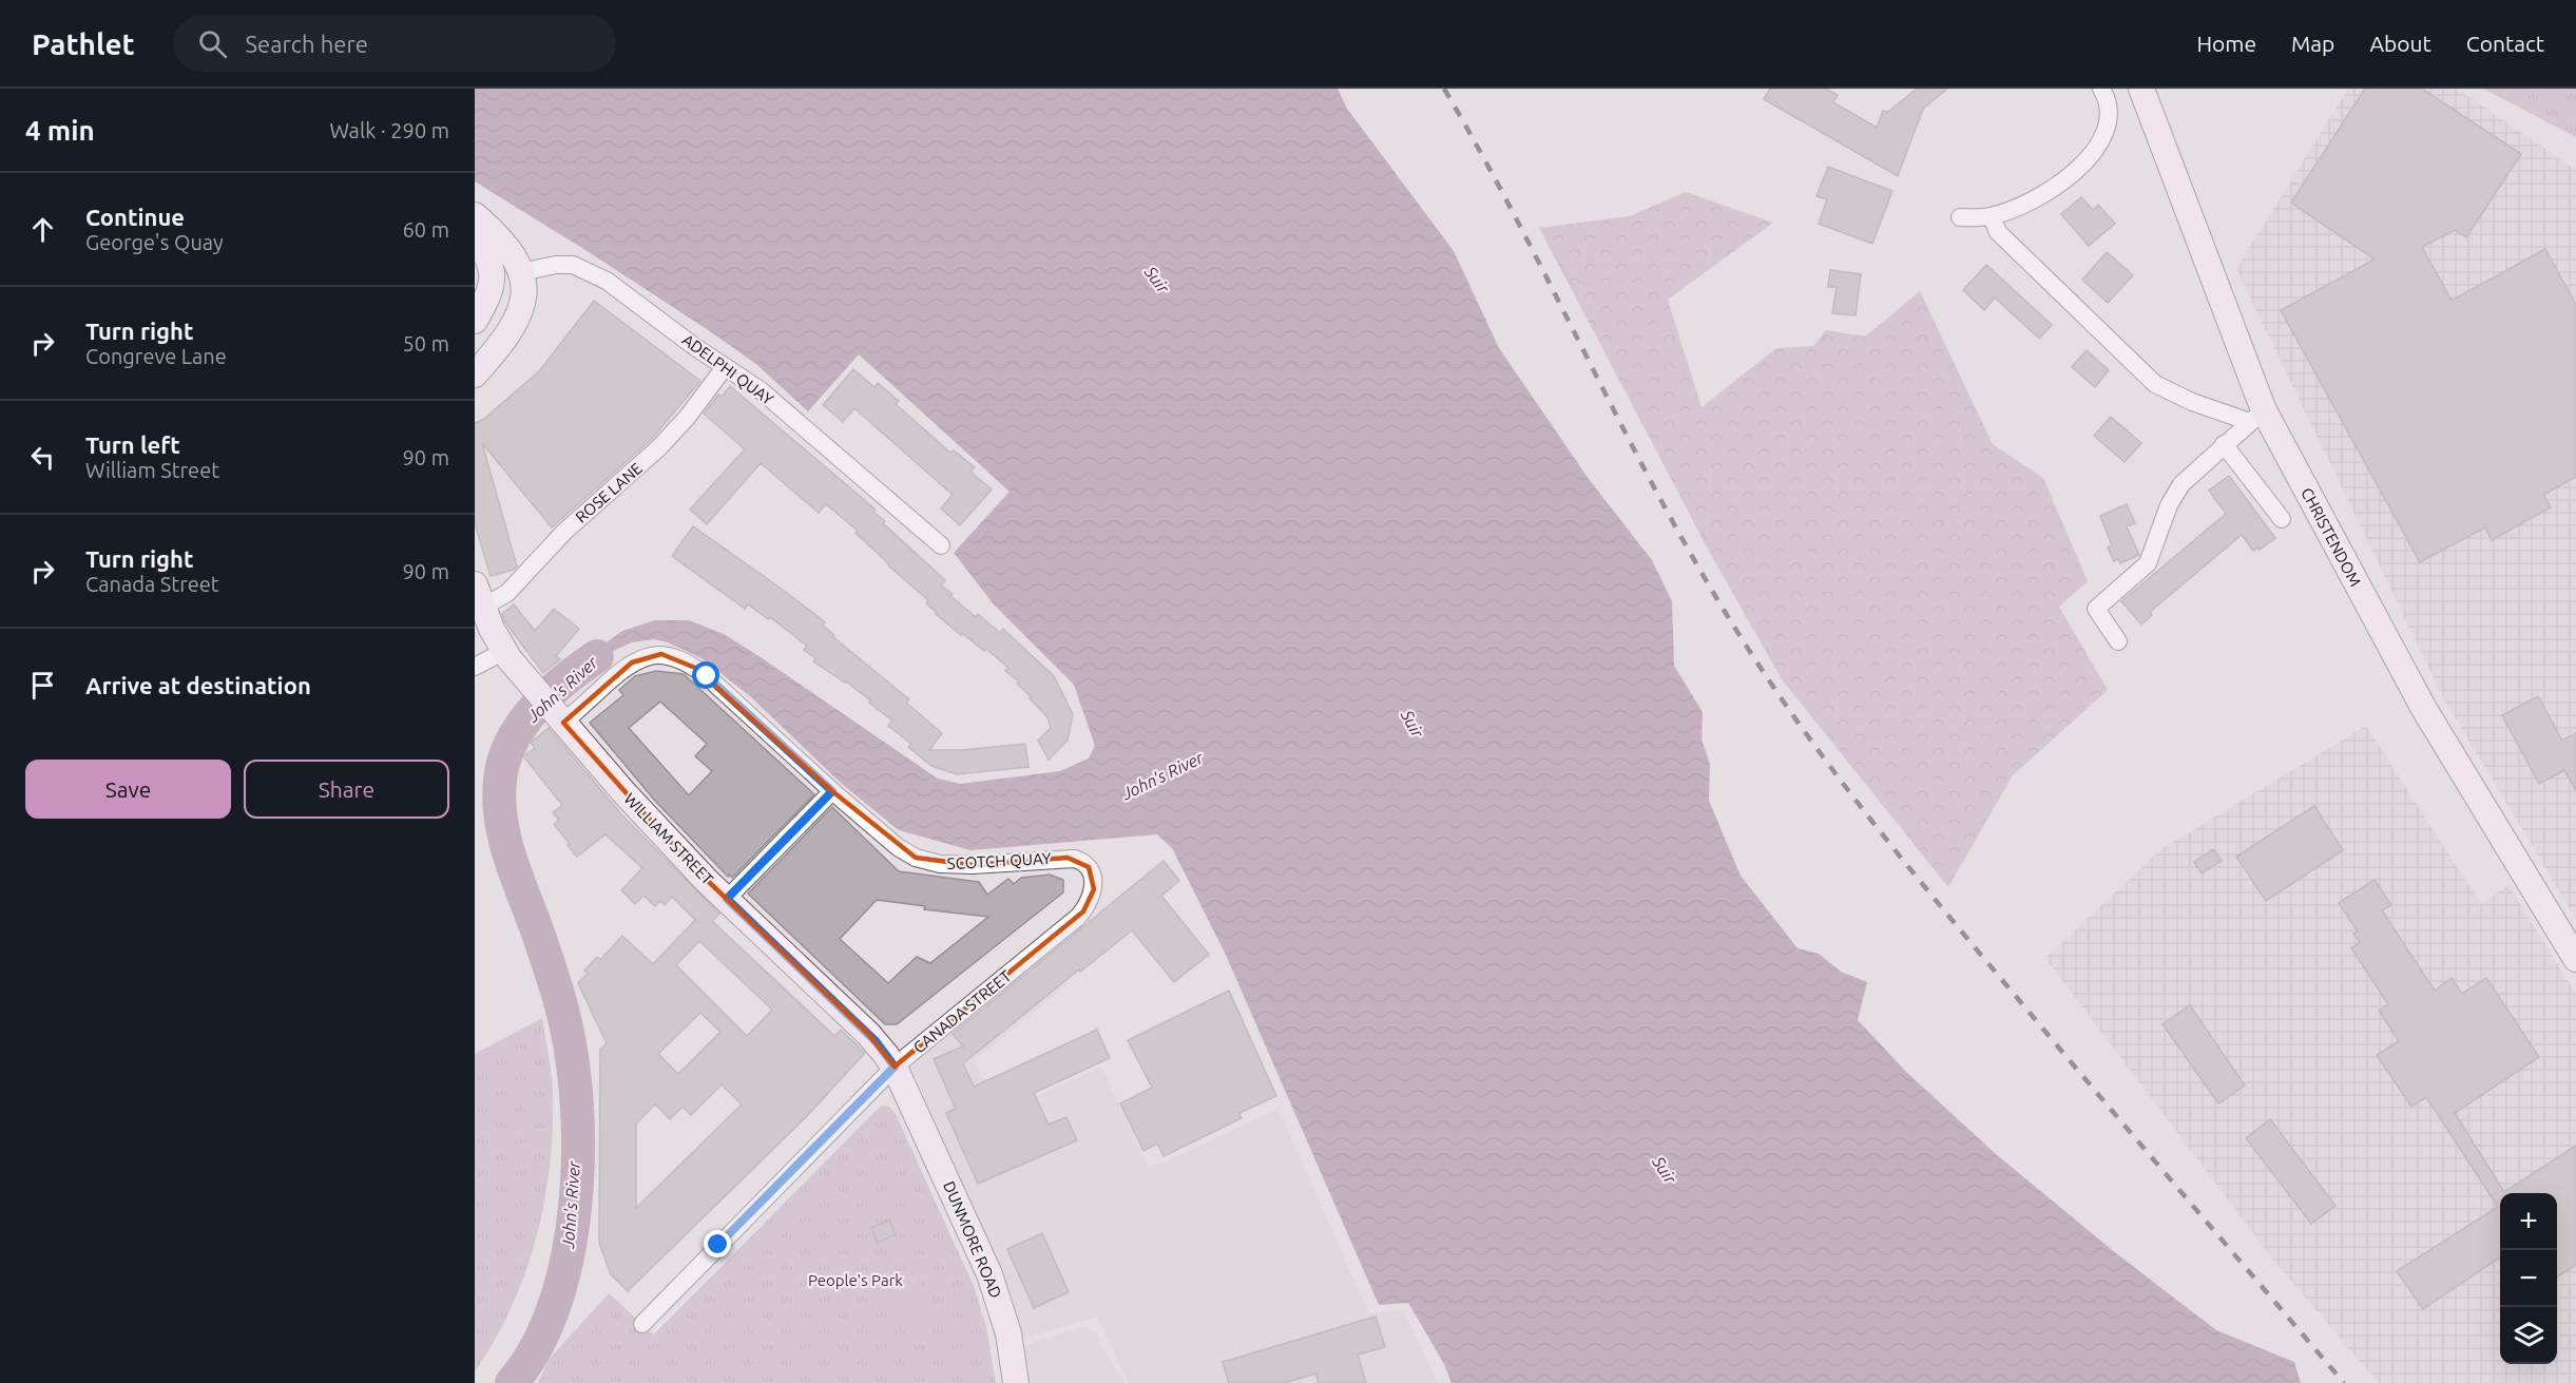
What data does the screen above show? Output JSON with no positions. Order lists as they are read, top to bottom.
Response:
{
  "streets": {
    "main road": ["CHRISTENDOM", "WILLIAM STREET", "DUNMORE ROAD"],
    "street": [
      "ADELPHI QUAY",
      "ROSE LANE",
      "SCOTCH QUAY",
      "CANADA STREET"
    ]
  },
  "crossings": [
    ["ADELPHI QUAY", "ROSE LANE"],
    ["ROSE LANE", "WILLIAM STREET"],
    ["WILLIAM STREET", "SCOTCH QUAY"],
    ["WILLIAM STREET", "CANADA STREET"],
    ["WILLIAM STREET", "DUNMORE ROAD"],
    ["SCOTCH QUAY", "CANADA STREET"]
  ],
  "water": ["Suir", "John's River"],
  "parks": ["People's Park"],
  "page": {
    "header": "Pathlet",
    "search": "Search here",
    "nav": [
      "Home",
      "Map",
      "About",
      "Contact"
    ],
    "heading": ["4 min", "Walk · 290 m"],
    "list": [
      ["Continue", "George's Quay", "60 m"],
      ["Turn right", "Congreve Lane", "50 m"],
      ["Turn left", "William Street", "90 m"],
      ["Turn right", "Canada Street", "90 m"],
      "Arrive at destination"
    ],
    "buttons": ["Save", "Share"],
    "map_buttons": ["+", "−"]
  }
}
